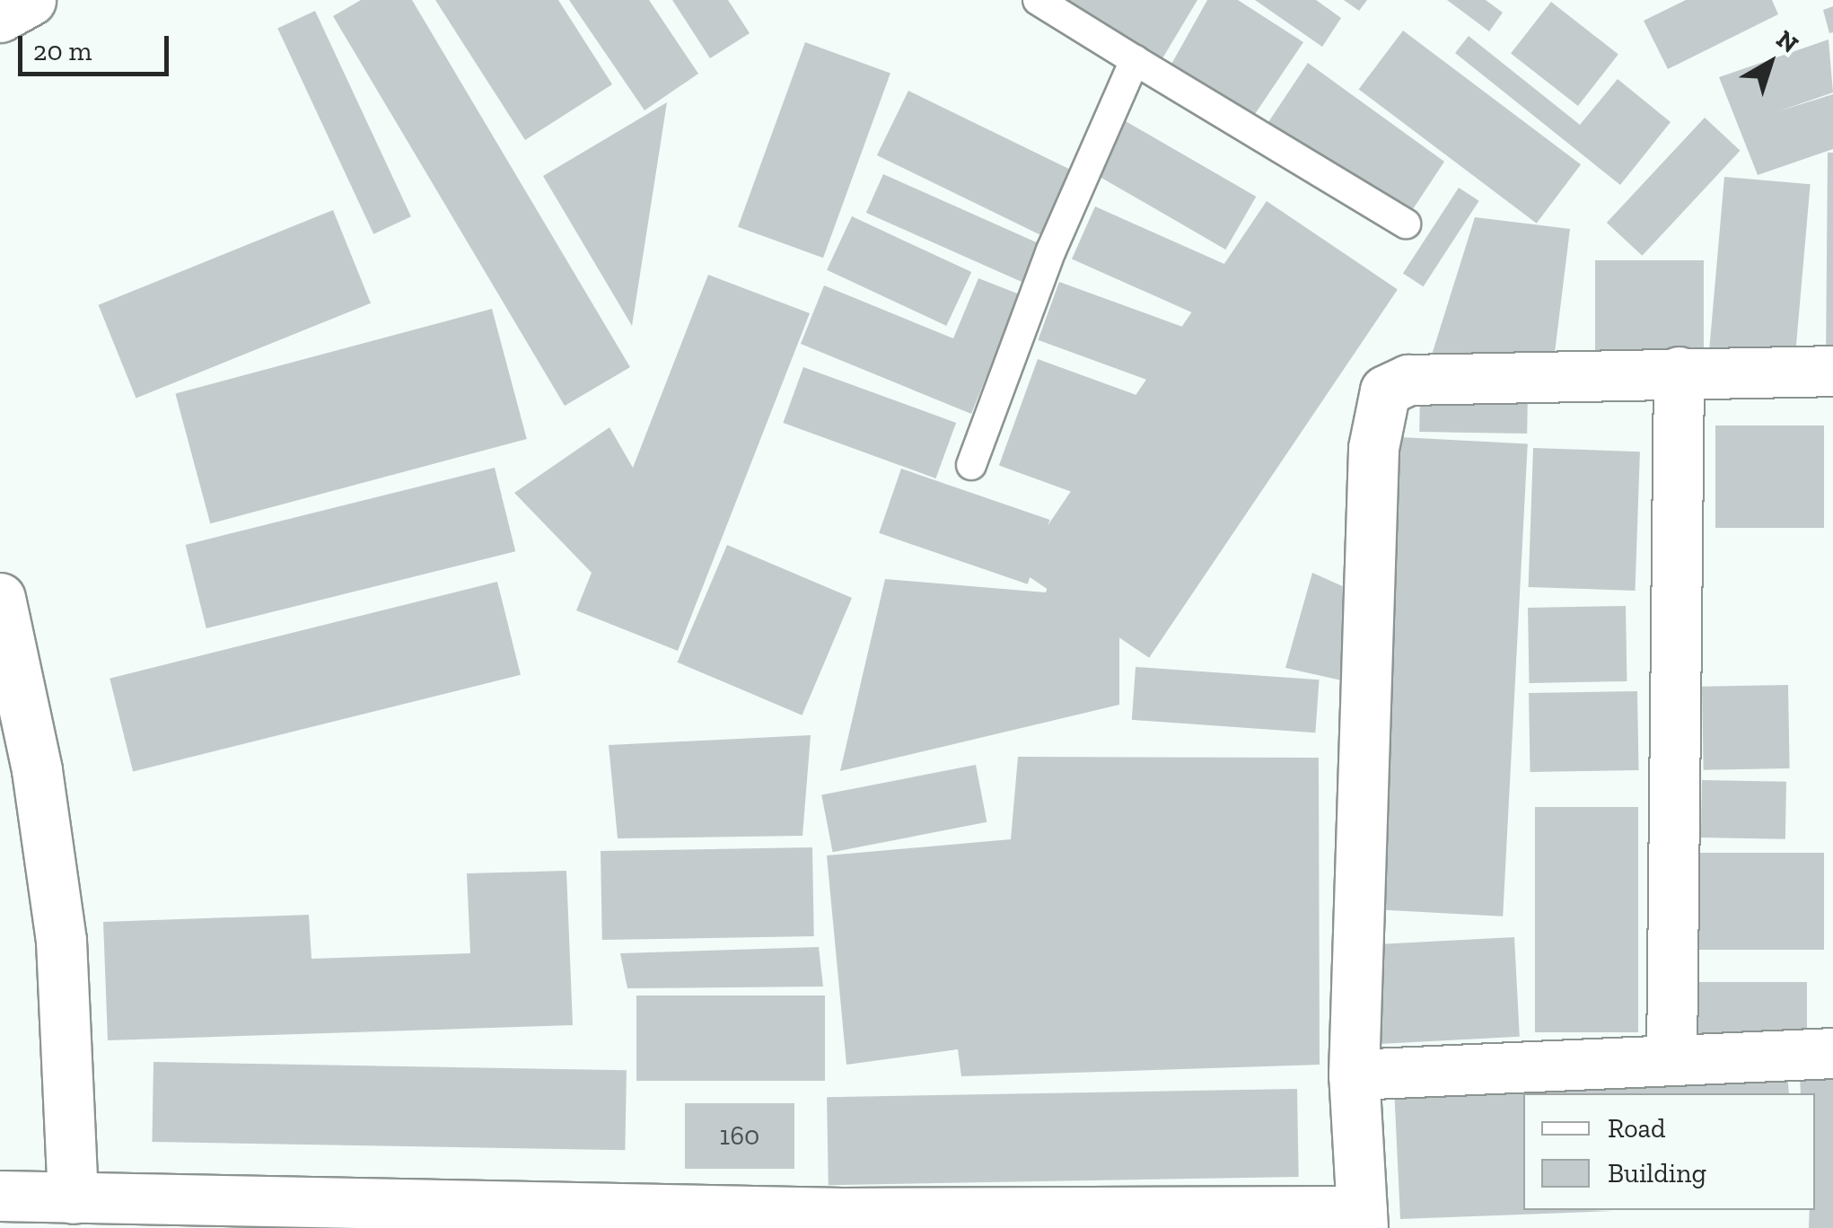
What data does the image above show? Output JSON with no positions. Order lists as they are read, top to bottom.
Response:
{
  "house_numbers": ["160"],
  "legend": ["Road", "Building"],
  "scale_bar": "20 m",
  "north": "top right"
}
